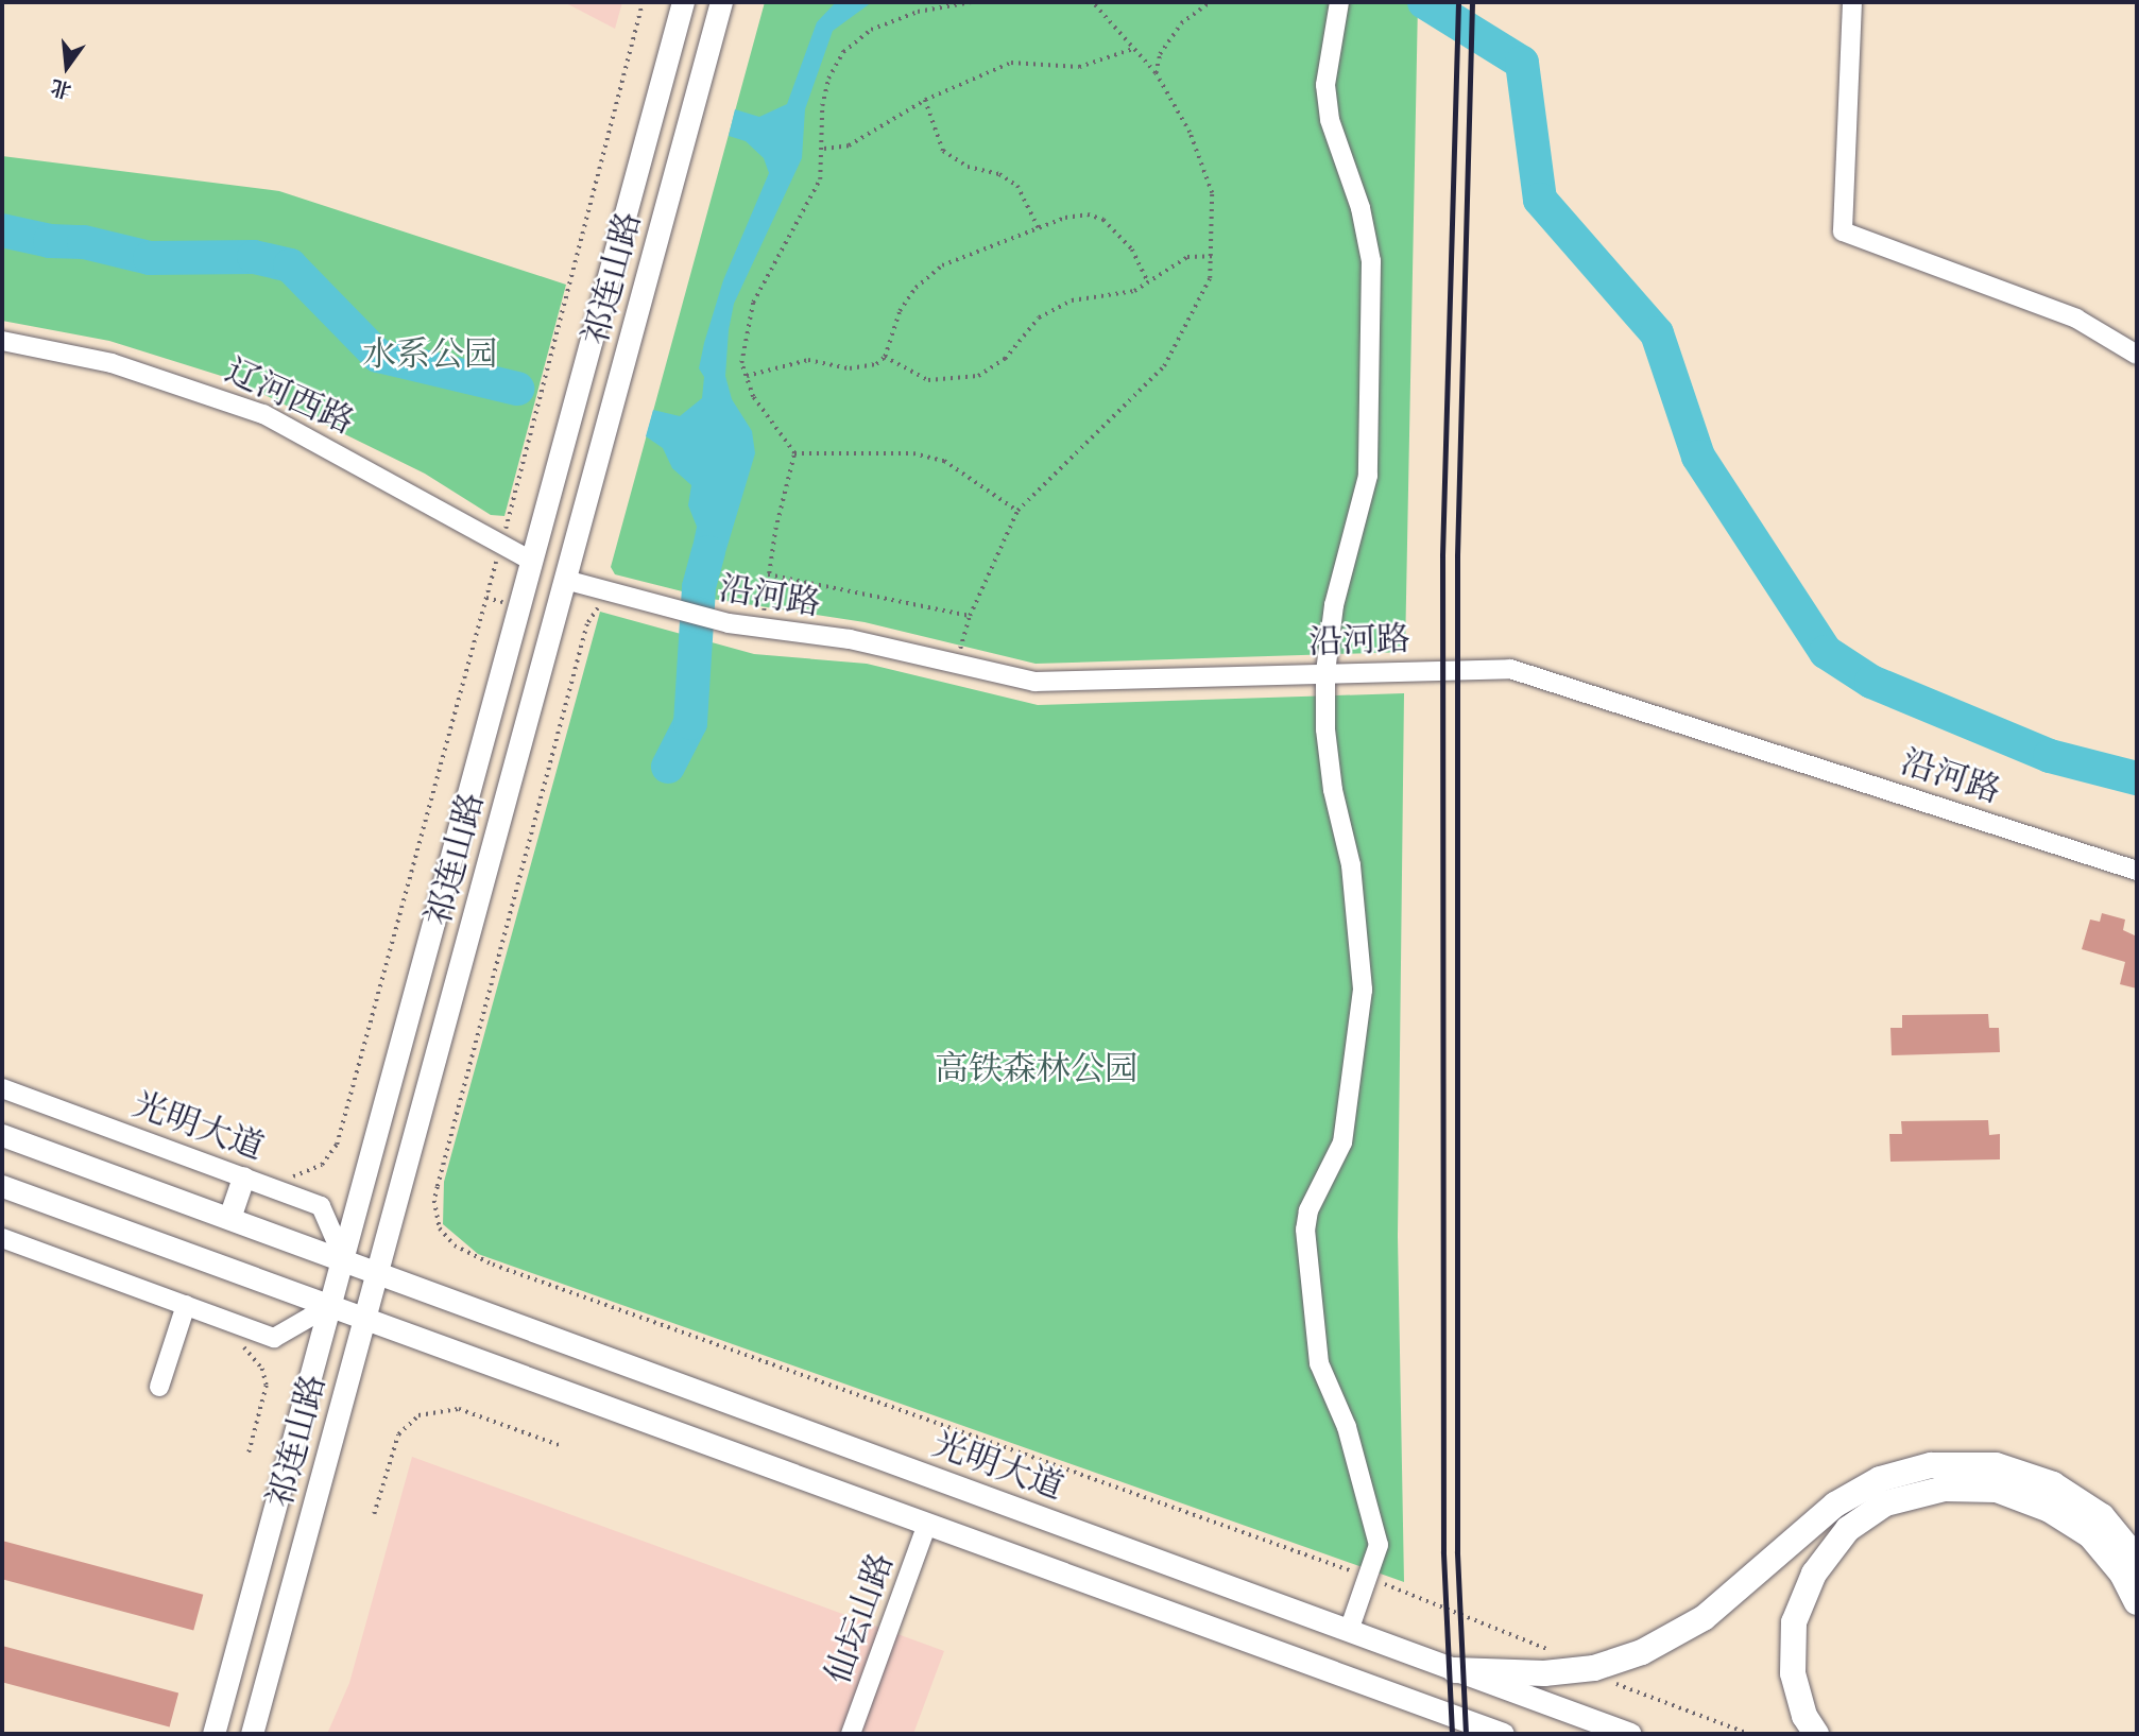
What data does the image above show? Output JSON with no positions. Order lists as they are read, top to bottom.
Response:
{
  "streets": {
    "main road": ["祁连山路", "光明大道"],
    "street": ["辽河西路", "沿河路", "仙坛山路"]
  },
  "crossings": [
    ["祁连山路", "辽河西路"],
    ["祁连山路", "沿河路"],
    ["祁连山路", "光明大道"]
  ],
  "parks": ["水系公园", "高铁森林公园"],
  "north": "bottom"
}
